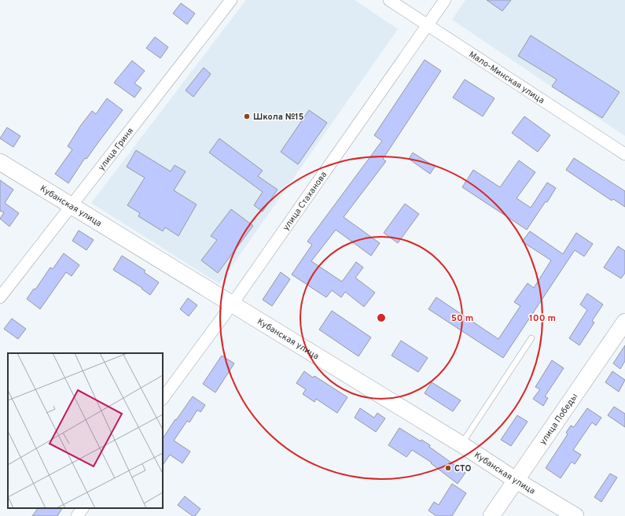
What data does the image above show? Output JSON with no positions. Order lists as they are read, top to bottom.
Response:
{
  "streets": {
    "street": [
      "Мало-Минская улица",
      "улица Гриня",
      "улица Стаханова",
      "Кубанская улица",
      "улица Победы"
    ]
  },
  "crossings": [
    ["Мало-Минская улица", "улица Стаханова"],
    ["улица Гриня", "Кубанская улица"],
    ["улица Стаханова", "Кубанская улица"],
    ["Кубанская улица", "улица Победы"]
  ],
  "places": ["Школа №15", "СТО"],
  "rings": ["50 m", "100 m"]
}
